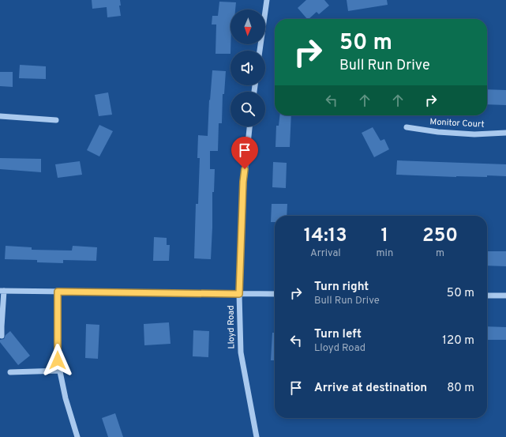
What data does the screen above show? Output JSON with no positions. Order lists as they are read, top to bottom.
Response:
{
  "streets": {
    "street": ["Monitor Court", "Lloyd Road"]
  },
  "north": "bottom",
  "page": {
    "turn": ["50 m", "Bull Run Drive"],
    "eta": [
      "14:13",
      "Arrival",
      "1",
      "min",
      "250",
      "m"
    ],
    "list": [
      {
        "name": "Turn right",
        "note": "Bull Run Drive",
        "value": "50 m"
      },
      {
        "name": "Turn left",
        "note": "Lloyd Road",
        "value": "120 m"
      },
      {
        "name": "Arrive at destination",
        "value": "80 m"
      }
    ]
  }
}
